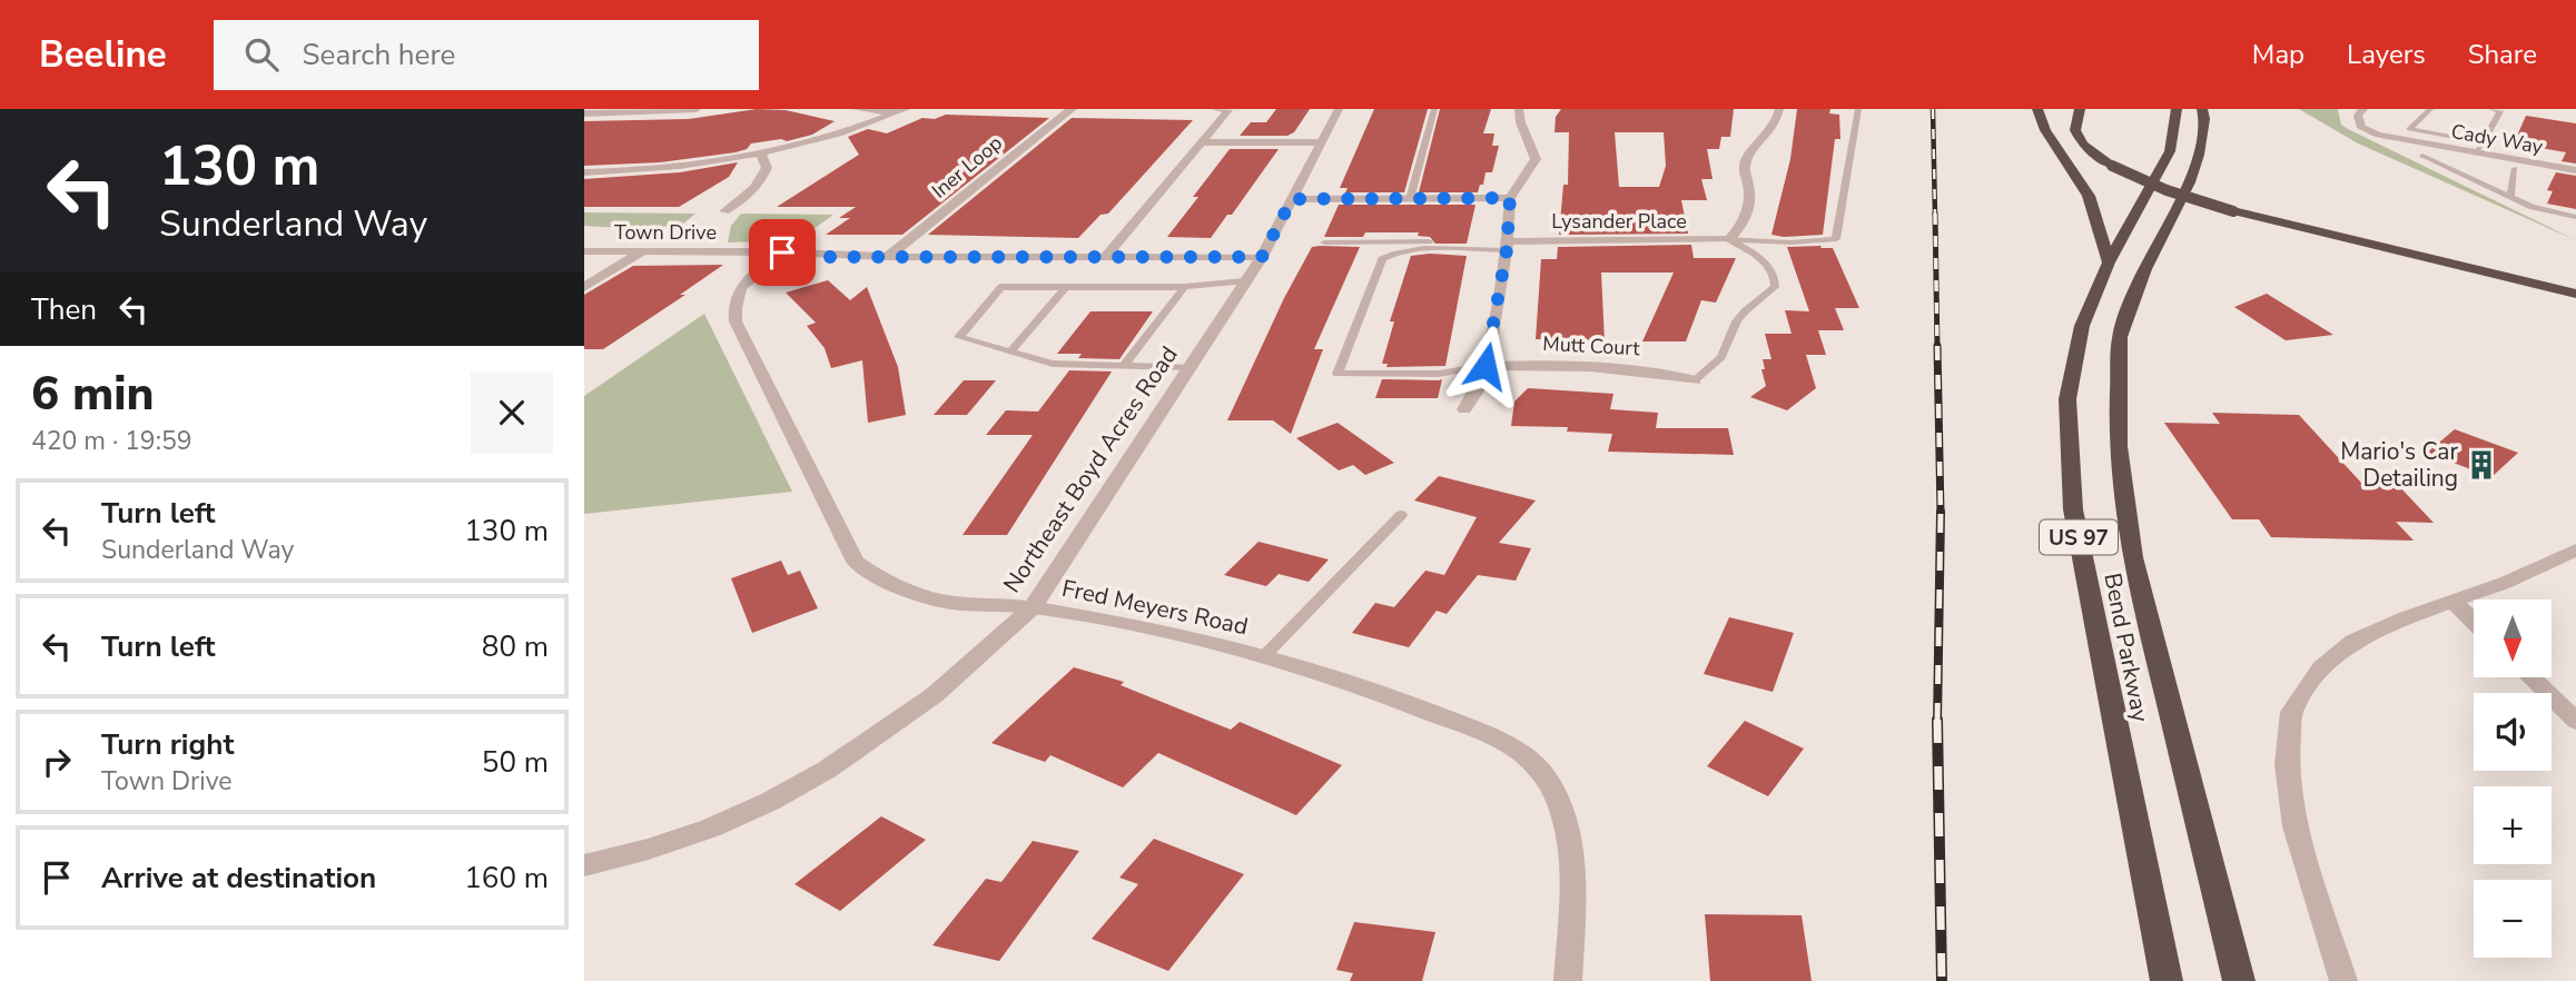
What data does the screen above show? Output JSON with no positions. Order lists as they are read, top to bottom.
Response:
{
  "streets": {
    "highway": ["US 97", "Bend Parkway"],
    "street": [
      "Cady Way",
      "Iner Loop",
      "Lysander Place",
      "Town Drive",
      "Mutt Court",
      "Northeast Boyd Acres Road",
      "Fred Meyers Road"
    ]
  },
  "crossings": [
    ["Iner Loop", "Town Drive"],
    ["Town Drive", "Northeast Boyd Acres Road"],
    ["Town Drive", "Fred Meyers Road"],
    ["Northeast Boyd Acres Road", "Fred Meyers Road"]
  ],
  "places": {
    "building": ["Mario's Car Detailing"]
  },
  "north": "bottom",
  "page": {
    "header": "Beeline",
    "search": "Search here",
    "nav": ["Map", "Layers", "Share"],
    "turn": ["130 m", "Sunderland Way"],
    "then": "Then",
    "heading": ["6 min", "420 m · 19:59"],
    "list": [
      {
        "name": "Turn left",
        "note": "Sunderland Way",
        "value": "130 m"
      },
      {
        "name": "Turn left",
        "value": "80 m"
      },
      {
        "name": "Turn right",
        "note": "Town Drive",
        "value": "50 m"
      },
      {
        "name": "Arrive at destination",
        "value": "160 m"
      }
    ],
    "map_buttons": ["+", "−"]
  }
}
